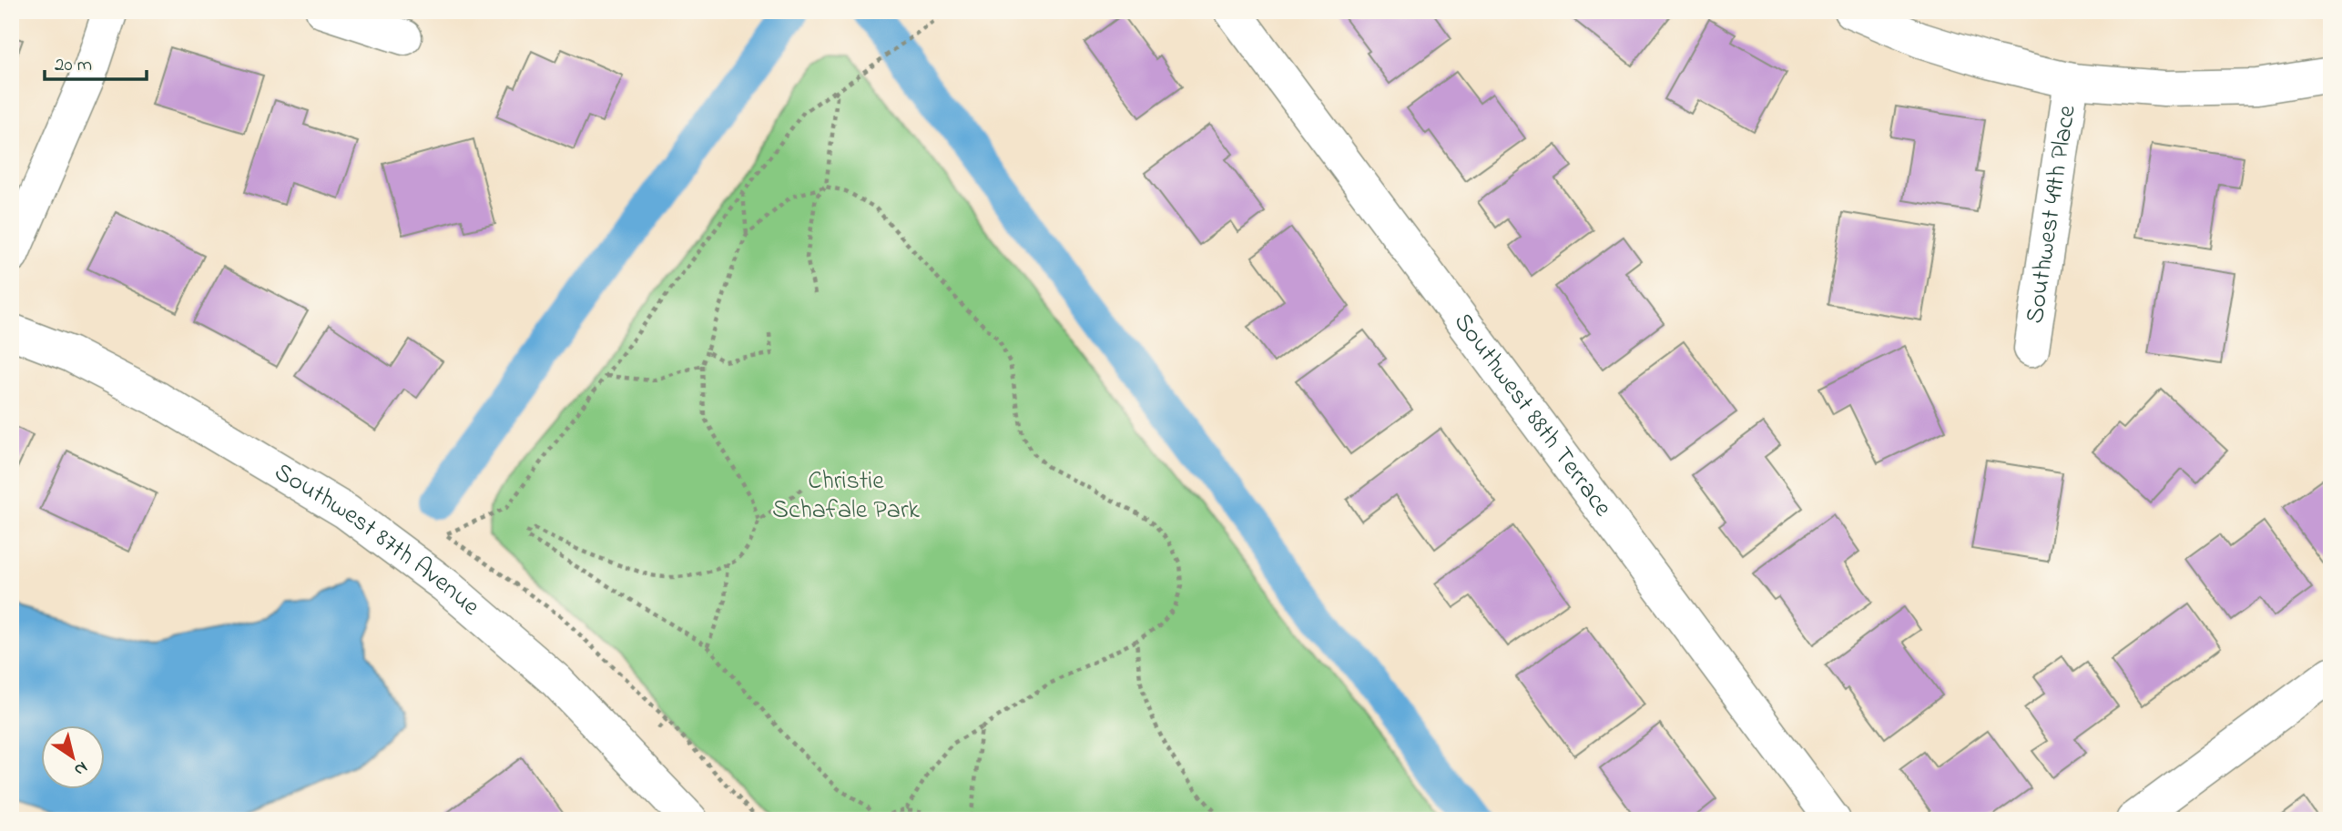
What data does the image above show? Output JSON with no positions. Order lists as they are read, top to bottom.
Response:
{
  "streets": {
    "street": ["Southwest 49th Place", "Southwest 88th Terrace", "Southwest 87th Avenue"]
  },
  "parks": ["Christie Schafale Park"],
  "scale_bar": "20 m",
  "north": "bottom right"
}
